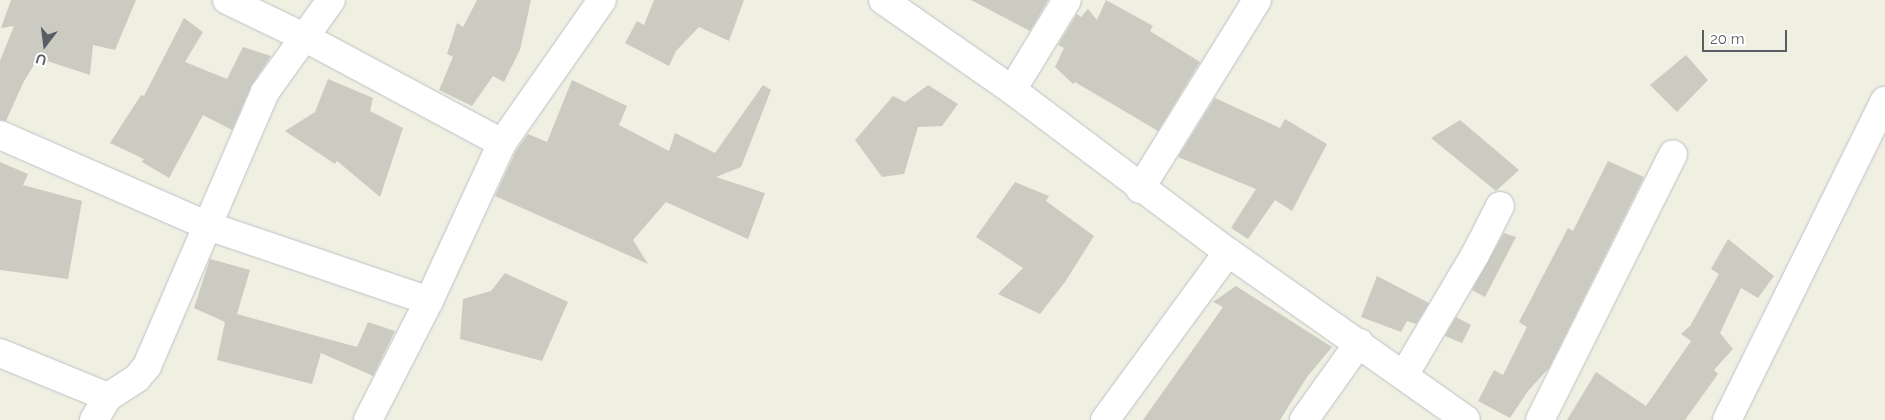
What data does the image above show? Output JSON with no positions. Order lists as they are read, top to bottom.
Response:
{
  "scale_bar": "20 m",
  "north": "bottom"
}
